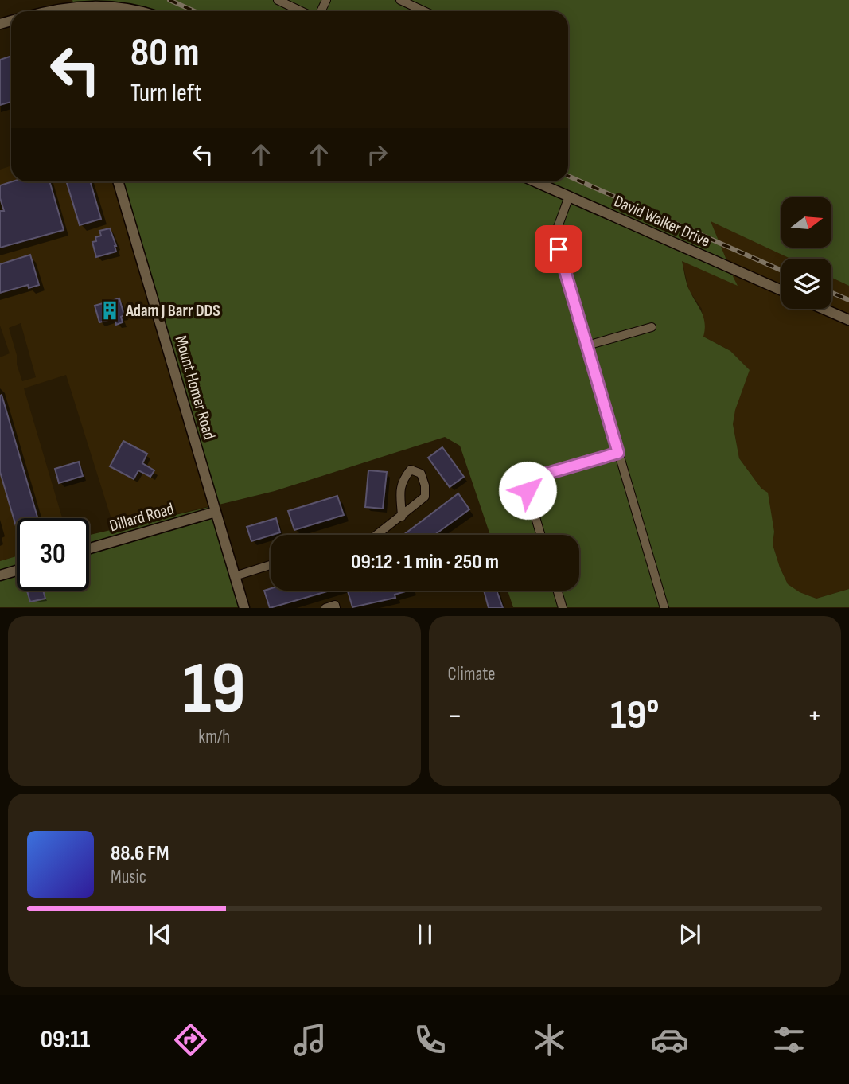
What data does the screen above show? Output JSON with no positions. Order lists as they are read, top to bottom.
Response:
{
  "streets": {
    "street": ["David Walker Drive", "Mount Homer Road", "Dillard Road"]
  },
  "crossings": [
    ["Mount Homer Road", "Dillard Road"]
  ],
  "places": {
    "building": ["Adam J Barr DDS"]
  },
  "north": "right",
  "page": {
    "turn": ["80 m", "Turn left"],
    "limit": "30",
    "trip": "09:12 · 1 min · 250 m",
    "tile": [
      ["19", "km/h"],
      "Climate"
    ],
    "heat": ["−", "19°", "+"],
    "song": ["88.6 FM", "Music"],
    "tabs": "09:11"
  }
}
